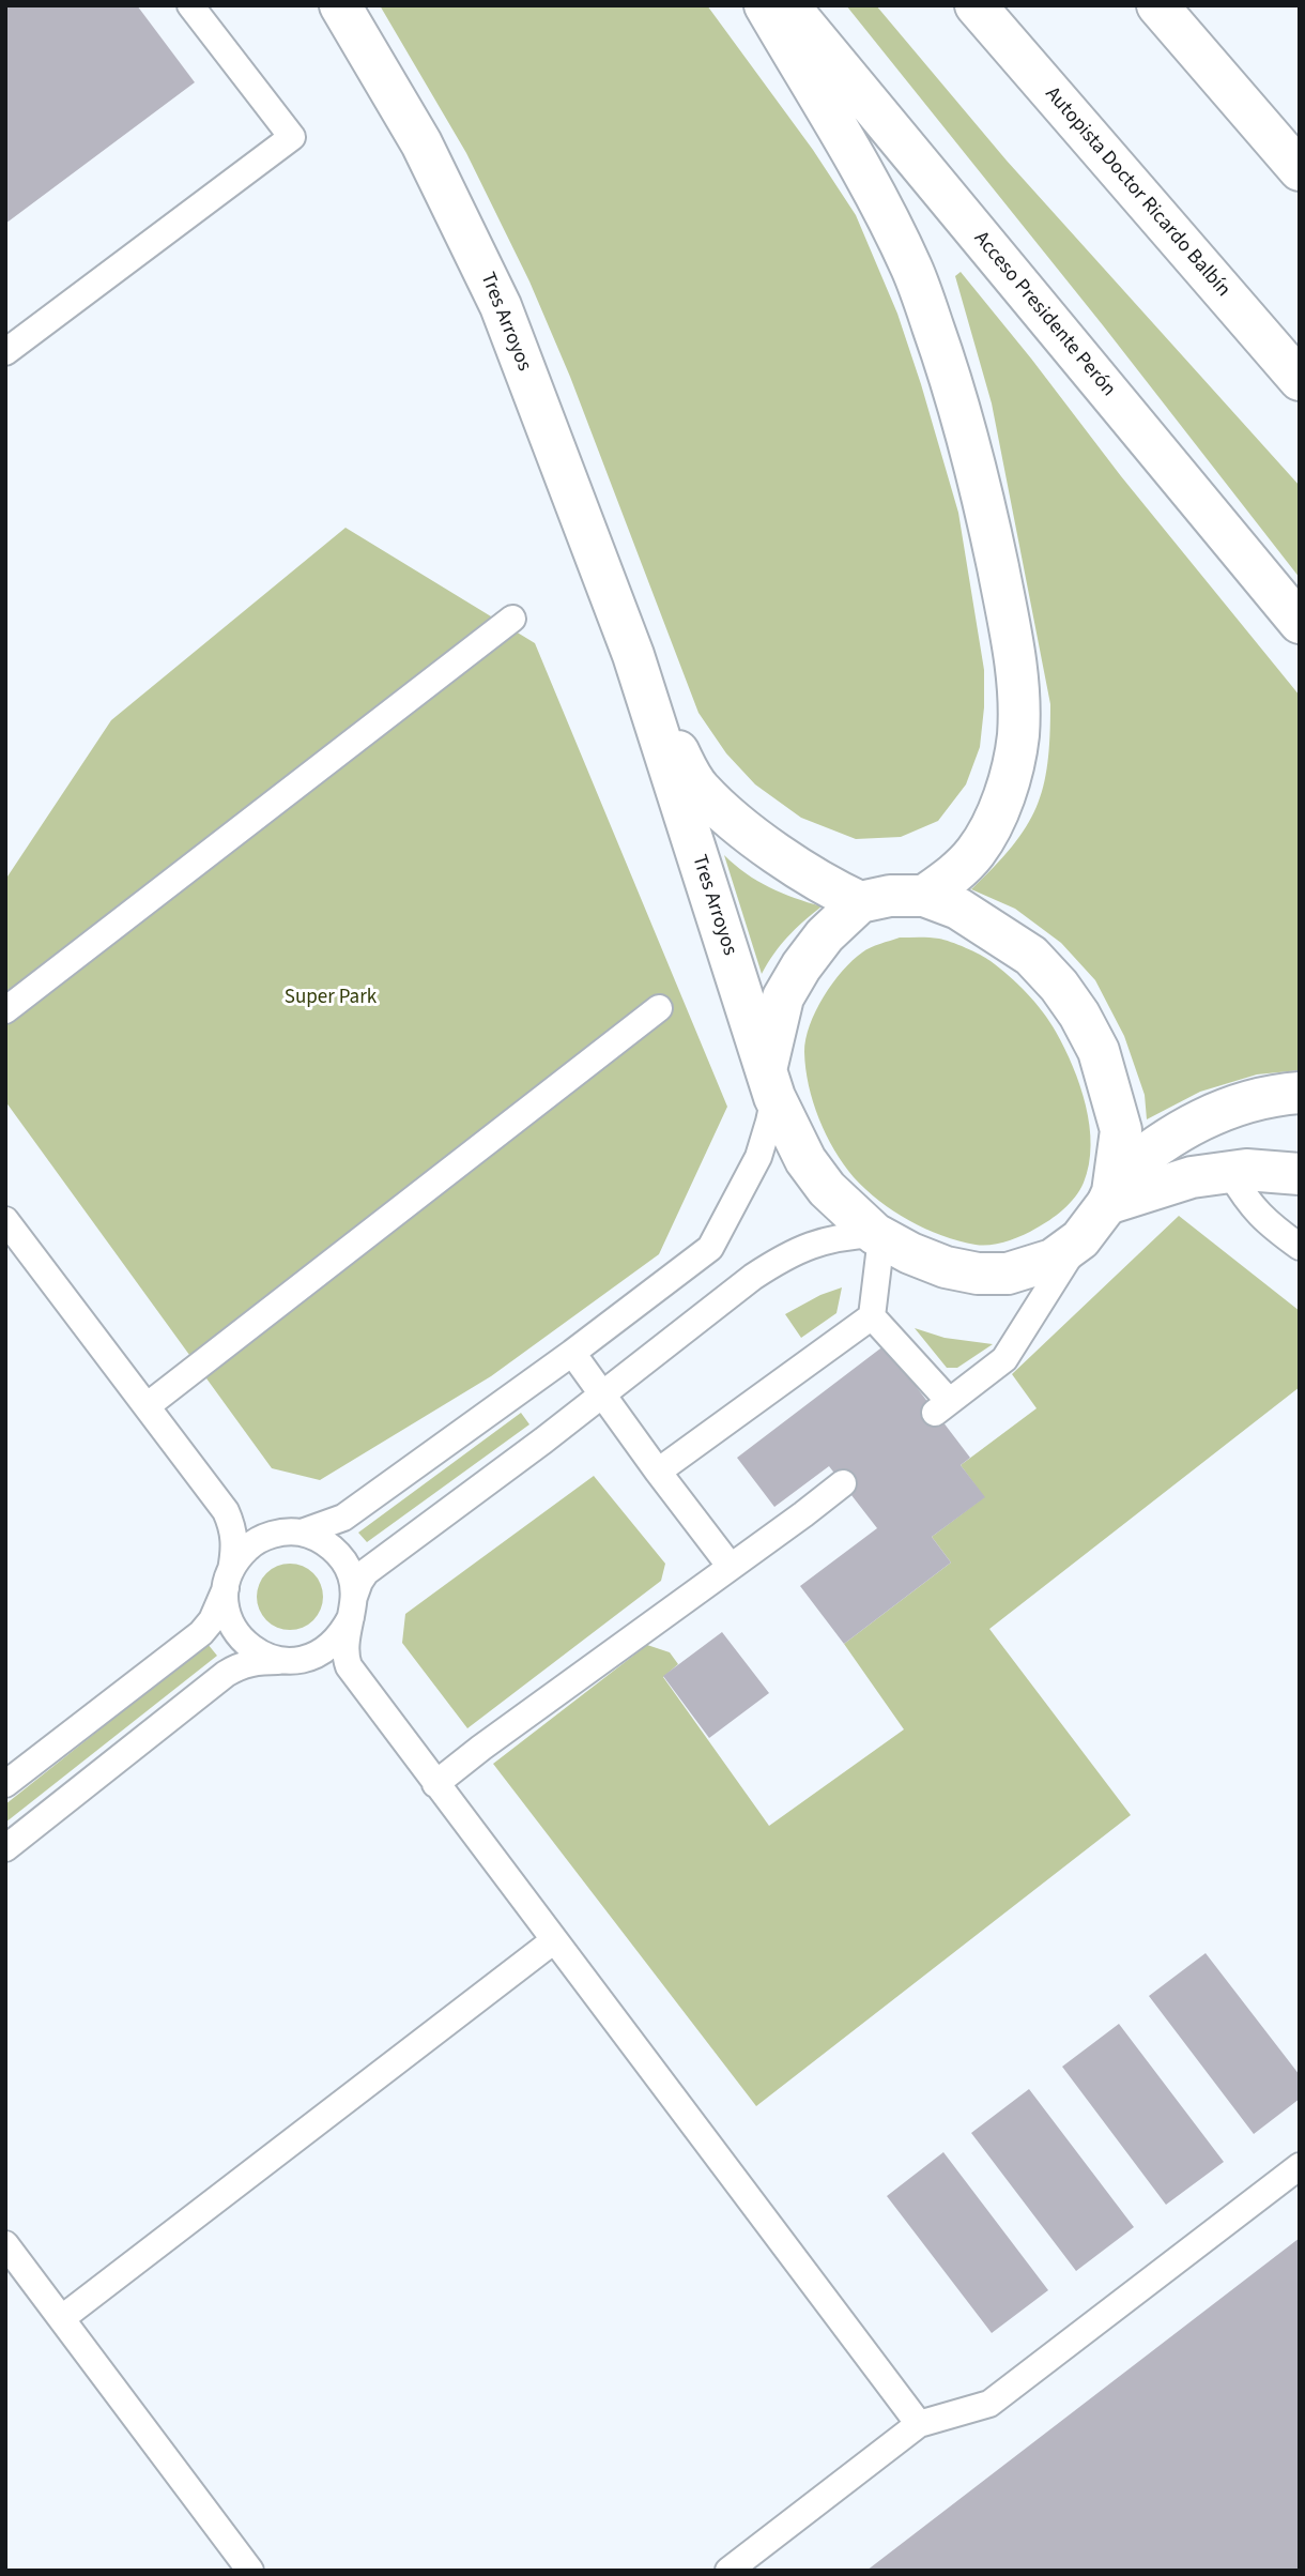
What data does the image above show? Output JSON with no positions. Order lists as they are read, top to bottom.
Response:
{
  "streets": {
    "main road": ["Autopista Doctor Ricardo Balbín", "Acceso Presidente Perón", "Tres Arroyos"]
  },
  "parks": ["Super Park"]
}
